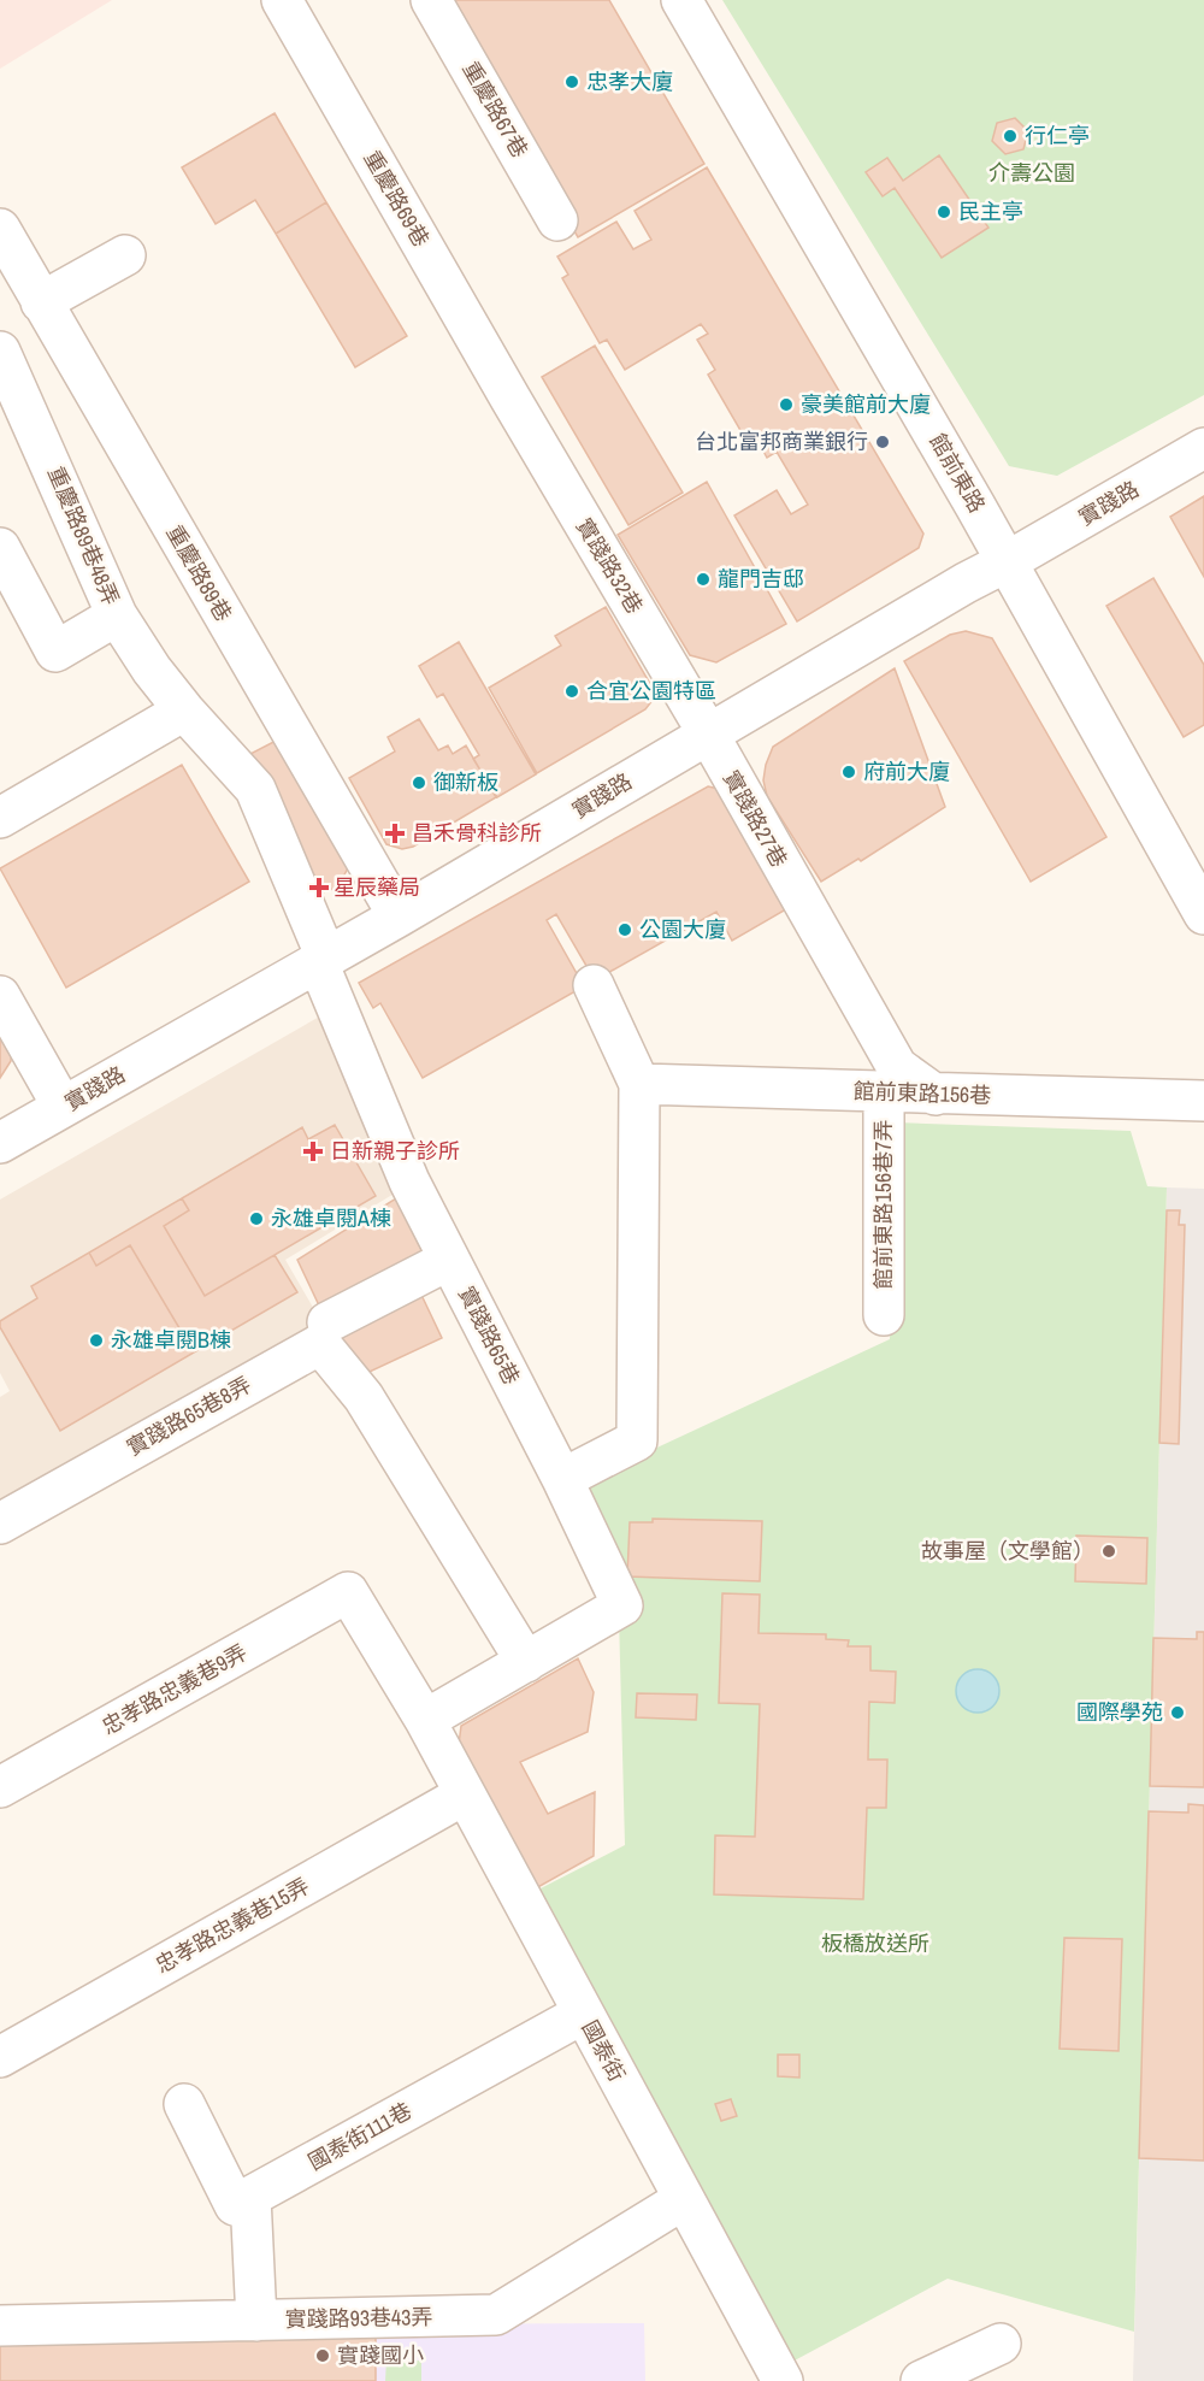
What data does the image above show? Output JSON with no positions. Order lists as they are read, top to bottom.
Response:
{
  "streets": {
    "street": [
      "重慶路67巷",
      "重慶路69巷",
      "館前東路",
      "實踐路",
      "重慶路89巷48弄",
      "實踐路32巷",
      "重慶路89巷",
      "實踐路27巷",
      "館前東路156巷",
      "館前東路156巷7弄",
      "實踐路65巷",
      "實踐路65巷8弄",
      "忠孝路忠義巷9弄",
      "忠孝路忠義巷15弄",
      "國泰街",
      "國泰街111巷",
      "實踐路93巷43弄"
    ]
  },
  "crossings": [
    ["重慶路69巷", "實踐路32巷"],
    ["館前東路", "實踐路"],
    ["實踐路", "重慶路89巷48弄"],
    ["實踐路", "實踐路32巷"],
    ["實踐路", "重慶路89巷"],
    ["實踐路", "實踐路27巷"],
    ["實踐路", "實踐路65巷"],
    ["重慶路89巷48弄", "實踐路65巷"],
    ["實踐路32巷", "實踐路27巷"],
    ["實踐路27巷", "館前東路156巷"],
    ["館前東路156巷", "館前東路156巷7弄"],
    ["實踐路65巷", "實踐路65巷8弄"],
    ["實踐路65巷", "國泰街"],
    ["忠孝路忠義巷9弄", "國泰街"],
    ["忠孝路忠義巷15弄", "國泰街"],
    ["國泰街", "國泰街111巷"],
    ["國泰街", "實踐路93巷43弄"]
  ],
  "parks": ["介壽公園", "板橋放送所"],
  "places": {
    "other": [
      "忠孝大廈",
      "行仁亭",
      "民主亭",
      "豪美館前大廈",
      "台北富邦商業銀行",
      "龍門吉邸",
      "合宜公園特區",
      "府前大廈",
      "御新板",
      "公園大廈",
      "永雄卓閱A棟",
      "永雄卓閱B棟",
      "故事屋（文學館）",
      "國際學苑",
      "實踐國小"
    ],
    "health": ["昌禾骨科診所", "星辰藥局", "日新親子診所"]
  }
}
